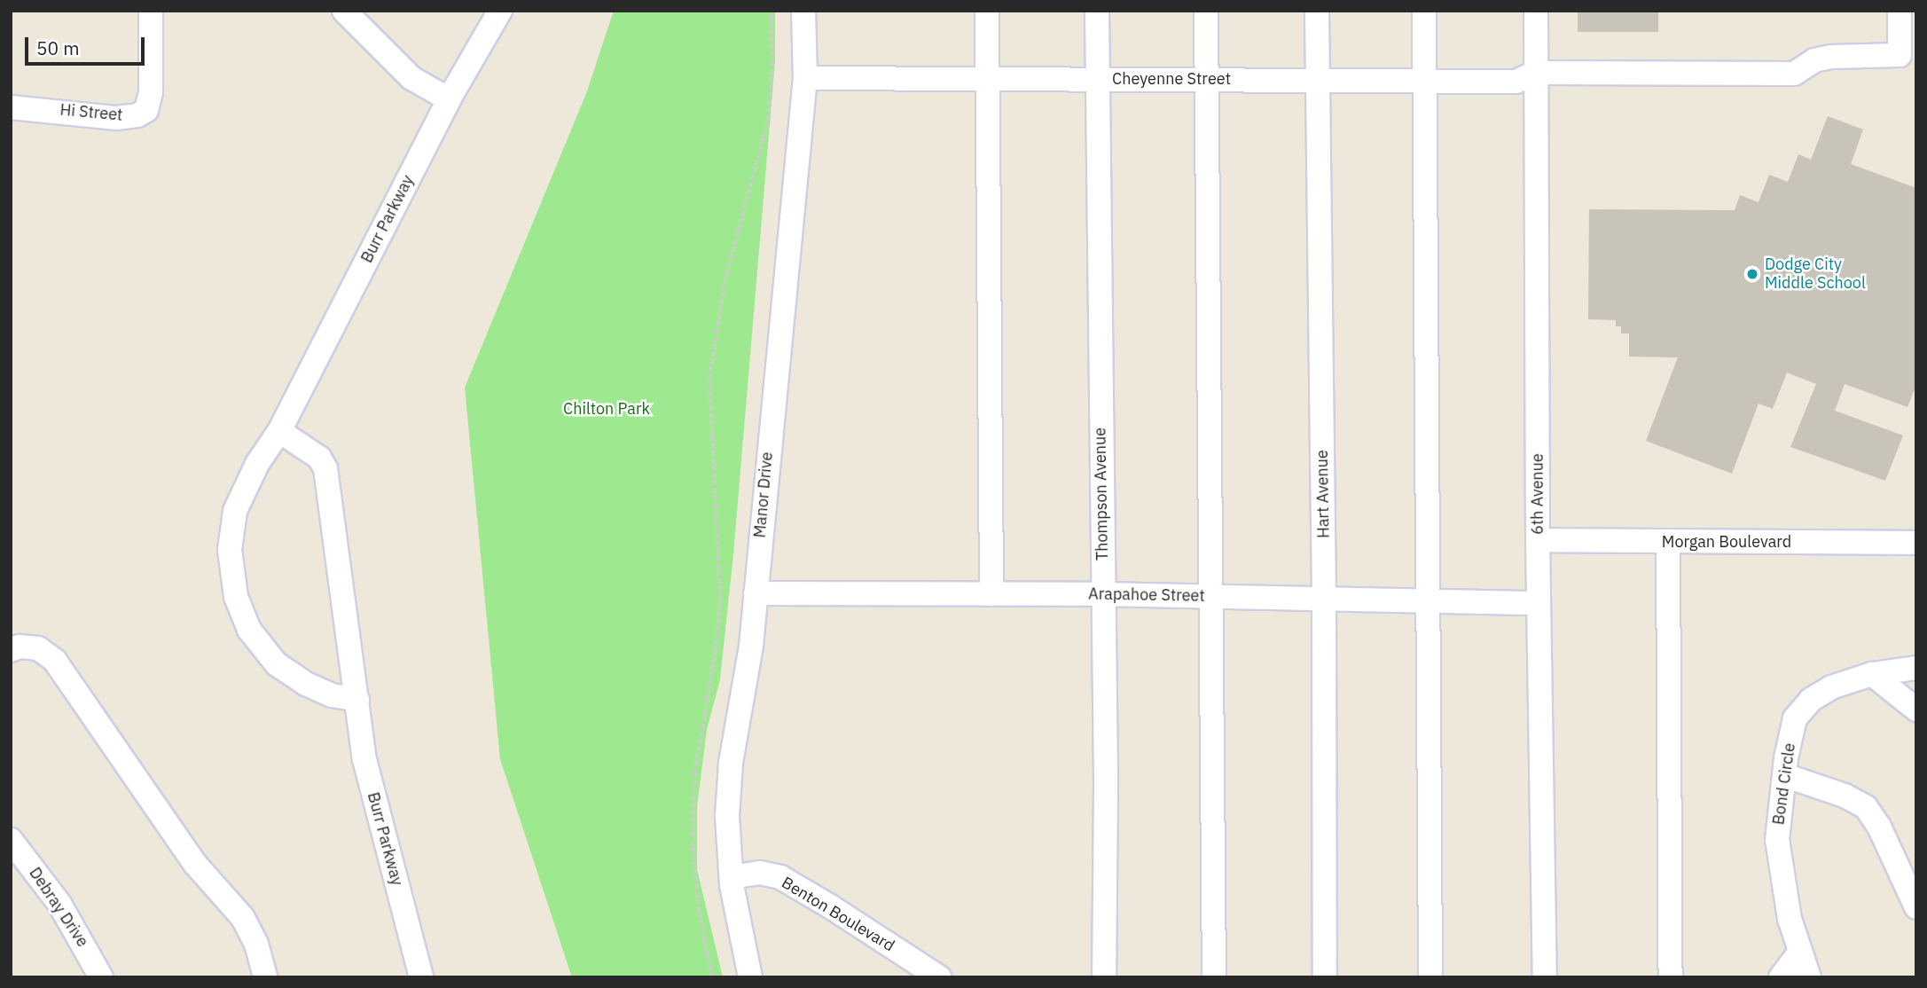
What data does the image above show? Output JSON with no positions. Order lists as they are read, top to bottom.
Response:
{
  "streets": {
    "street": [
      "Cheyenne Street",
      "Hi Street",
      "Burr Parkway",
      "Thompson Avenue",
      "Hart Avenue",
      "6th Avenue",
      "Manor Drive",
      "Morgan Boulevard",
      "Arapahoe Street",
      "Bond Circle",
      "Debray Drive",
      "Benton Boulevard"
    ]
  },
  "crossings": [
    ["Cheyenne Street", "Thompson Avenue"],
    ["Cheyenne Street", "Hart Avenue"],
    ["Cheyenne Street", "6th Avenue"],
    ["Cheyenne Street", "Manor Drive"],
    ["Thompson Avenue", "Arapahoe Street"],
    ["Hart Avenue", "Arapahoe Street"],
    ["6th Avenue", "Morgan Boulevard"],
    ["6th Avenue", "Arapahoe Street"],
    ["Manor Drive", "Arapahoe Street"],
    ["Manor Drive", "Benton Boulevard"]
  ],
  "parks": ["Chilton Park"],
  "places": ["Dodge City Middle School"],
  "scale_bar": "50 m"
}
